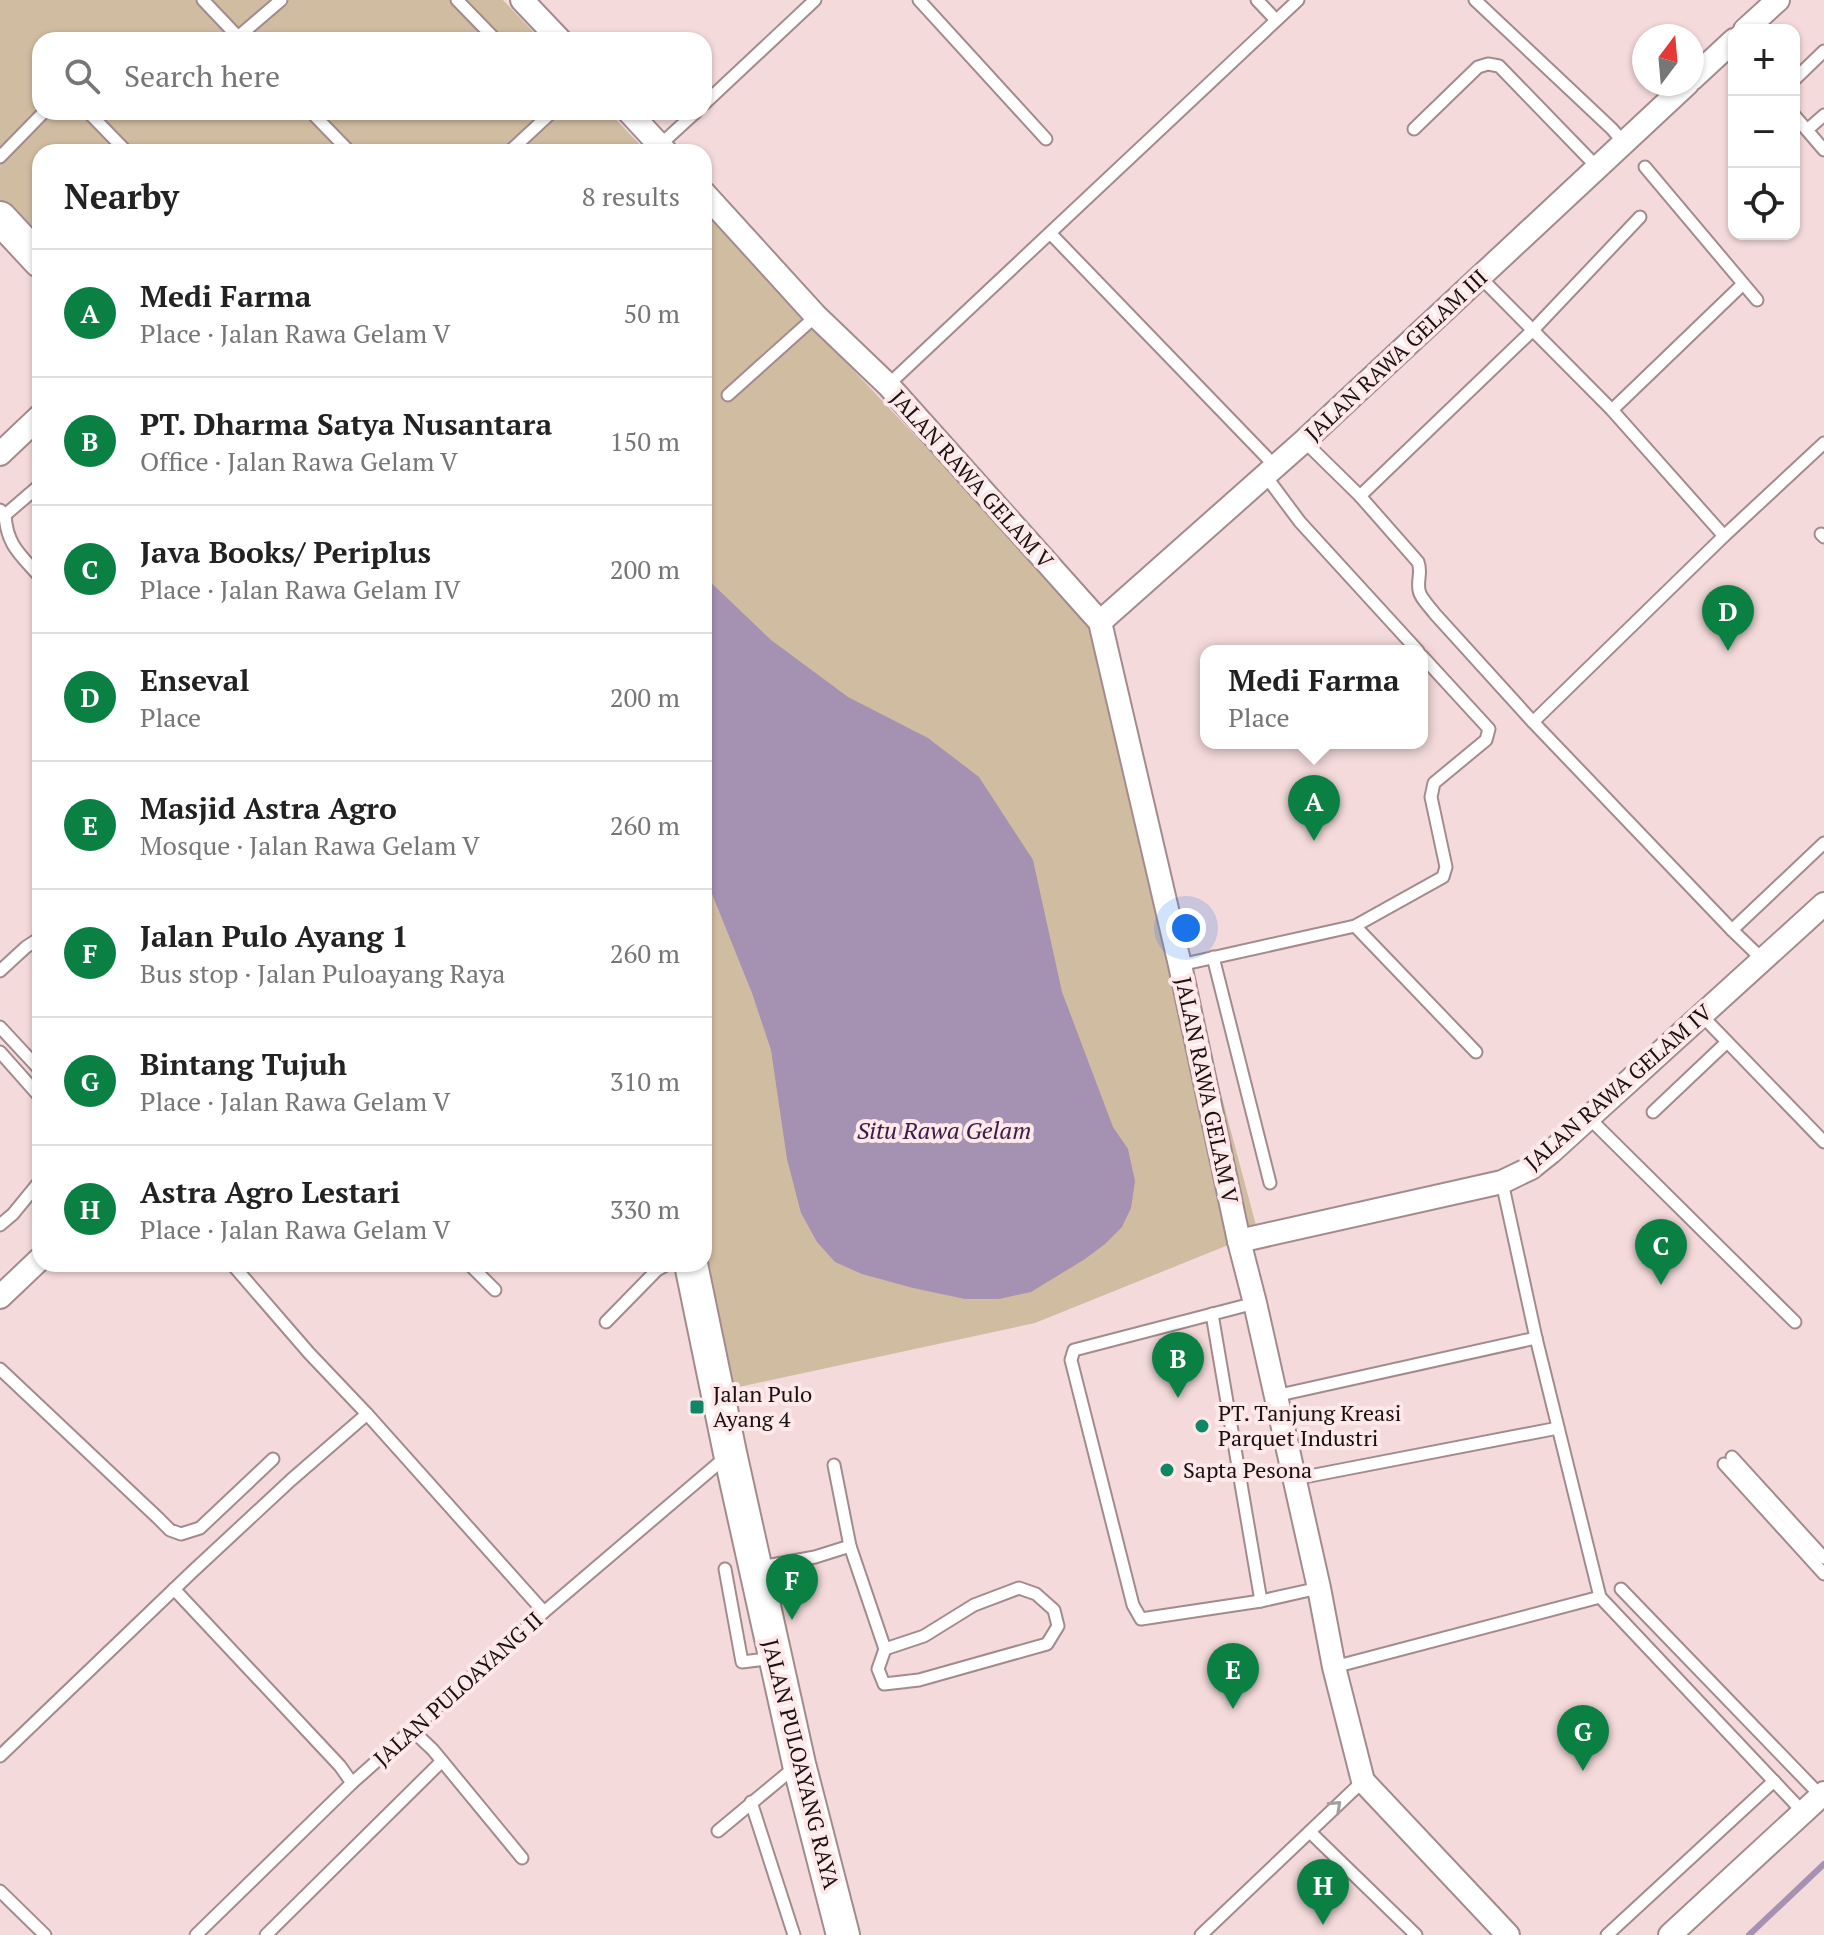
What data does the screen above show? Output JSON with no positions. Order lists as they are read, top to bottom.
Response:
{
  "streets": {
    "street": [
      "JALAN RAWA GELAM III",
      "JALAN RAWA GELAM V",
      "JALAN RAWA GELAM IV",
      "JALAN PULOAYANG RAYA"
    ],
    "lane": ["JALAN PULOAYANG II"]
  },
  "crossings": [
    ["JALAN RAWA GELAM III", "JALAN RAWA GELAM V"],
    ["JALAN RAWA GELAM V", "JALAN RAWA GELAM IV"],
    ["JALAN PULOAYANG II", "JALAN PULOAYANG RAYA"]
  ],
  "water": ["Situ Rawa Gelam"],
  "places": {
    "transit": ["Jalan Pulo Ayang 4"],
    "other": ["PT. Tanjung Kreasi Parquet Industri", "Sapta Pesona"]
  },
  "north": "top",
  "page": {
    "map_buttons": ["+", "−"],
    "search": "Search here",
    "heading": ["Nearby", "8 results"],
    "list": [
      {
        "mark": "A",
        "name": "Medi Farma",
        "note": "Place · Jalan Rawa Gelam V",
        "value": "50 m"
      },
      {
        "mark": "B",
        "name": "PT. Dharma Satya Nusantara",
        "note": "Office · Jalan Rawa Gelam V",
        "value": "150 m"
      },
      {
        "mark": "C",
        "name": "Java Books/ Periplus",
        "note": "Place · Jalan Rawa Gelam IV",
        "value": "200 m"
      },
      {
        "mark": "D",
        "name": "Enseval",
        "note": "Place",
        "value": "200 m"
      },
      {
        "mark": "E",
        "name": "Masjid Astra Agro",
        "note": "Mosque · Jalan Rawa Gelam V",
        "value": "260 m"
      },
      {
        "mark": "F",
        "name": "Jalan Pulo Ayang 1",
        "note": "Bus stop · Jalan Puloayang Raya",
        "value": "260 m"
      },
      {
        "mark": "G",
        "name": "Bintang Tujuh",
        "note": "Place · Jalan Rawa Gelam V",
        "value": "310 m"
      },
      {
        "mark": "H",
        "name": "Astra Agro Lestari",
        "note": "Place · Jalan Rawa Gelam V",
        "value": "330 m"
      }
    ],
    "pins": [
      "D",
      "A",
      "C",
      "B",
      "F",
      "E",
      "G",
      "H"
    ],
    "popup": ["Medi Farma", "Place"]
  }
}
